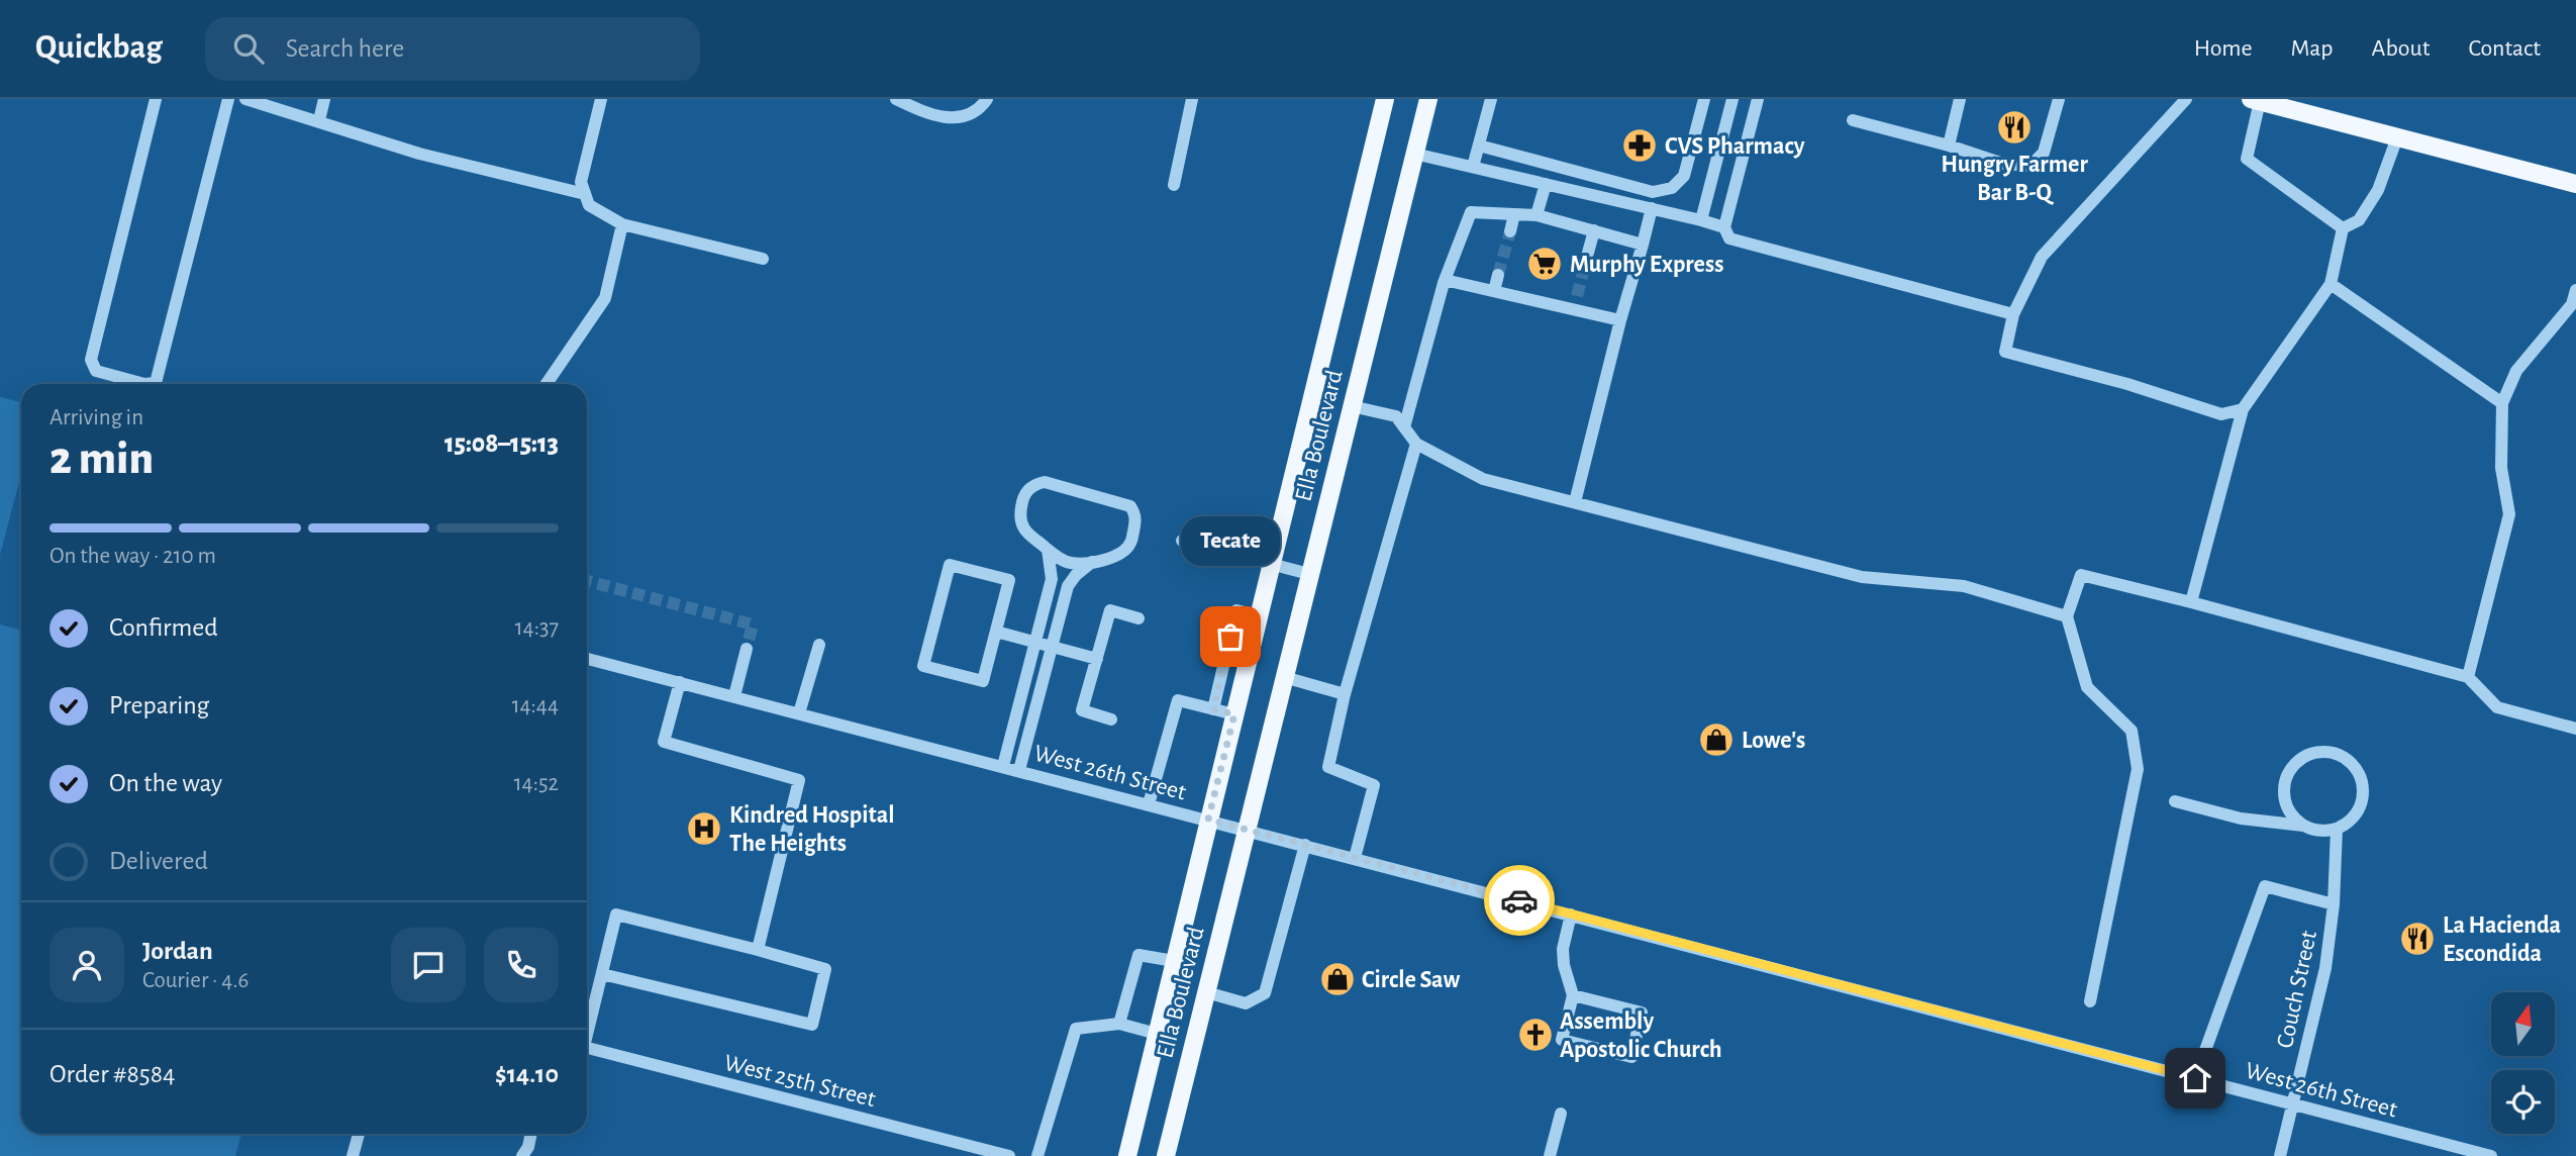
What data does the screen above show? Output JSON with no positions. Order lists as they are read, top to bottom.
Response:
{
  "streets": {
    "main road": ["Ella Boulevard"],
    "street": ["West 26th Street", "Couch Street", "West 25th Street"]
  },
  "crossings": [
    ["Ella Boulevard", "West 26th Street"],
    ["West 26th Street", "Couch Street"]
  ],
  "places": {
    "restaurant": ["Hungry Farmer Bar B-Q", "La Hacienda Escondida"],
    "pharmacy": ["CVS Pharmacy"],
    "supermarket": ["Murphy Express"],
    "other": ["Tecate"],
    "shop": ["Lowe's", "Circle Saw"],
    "hospital": ["Kindred Hospital The Heights"],
    "church": ["Assembly Apostolic Church"]
  },
  "north": "top",
  "page": {
    "header": "Quickbag",
    "search": "Search here",
    "nav": [
      "Home",
      "Map",
      "About",
      "Contact"
    ],
    "heading": ["2 min", "Arriving in", "15:08–15:13"],
    "panel": [
      "Jordan",
      "Courier · 4.6",
      "Order #8584",
      "$14.10"
    ],
    "bar": "On the way · 210 m",
    "bubble": "Tecate",
    "list": [
      ["Confirmed", "14:37"],
      ["Preparing", "14:44"],
      ["On the way", "14:52"],
      "Delivered"
    ]
  }
}
